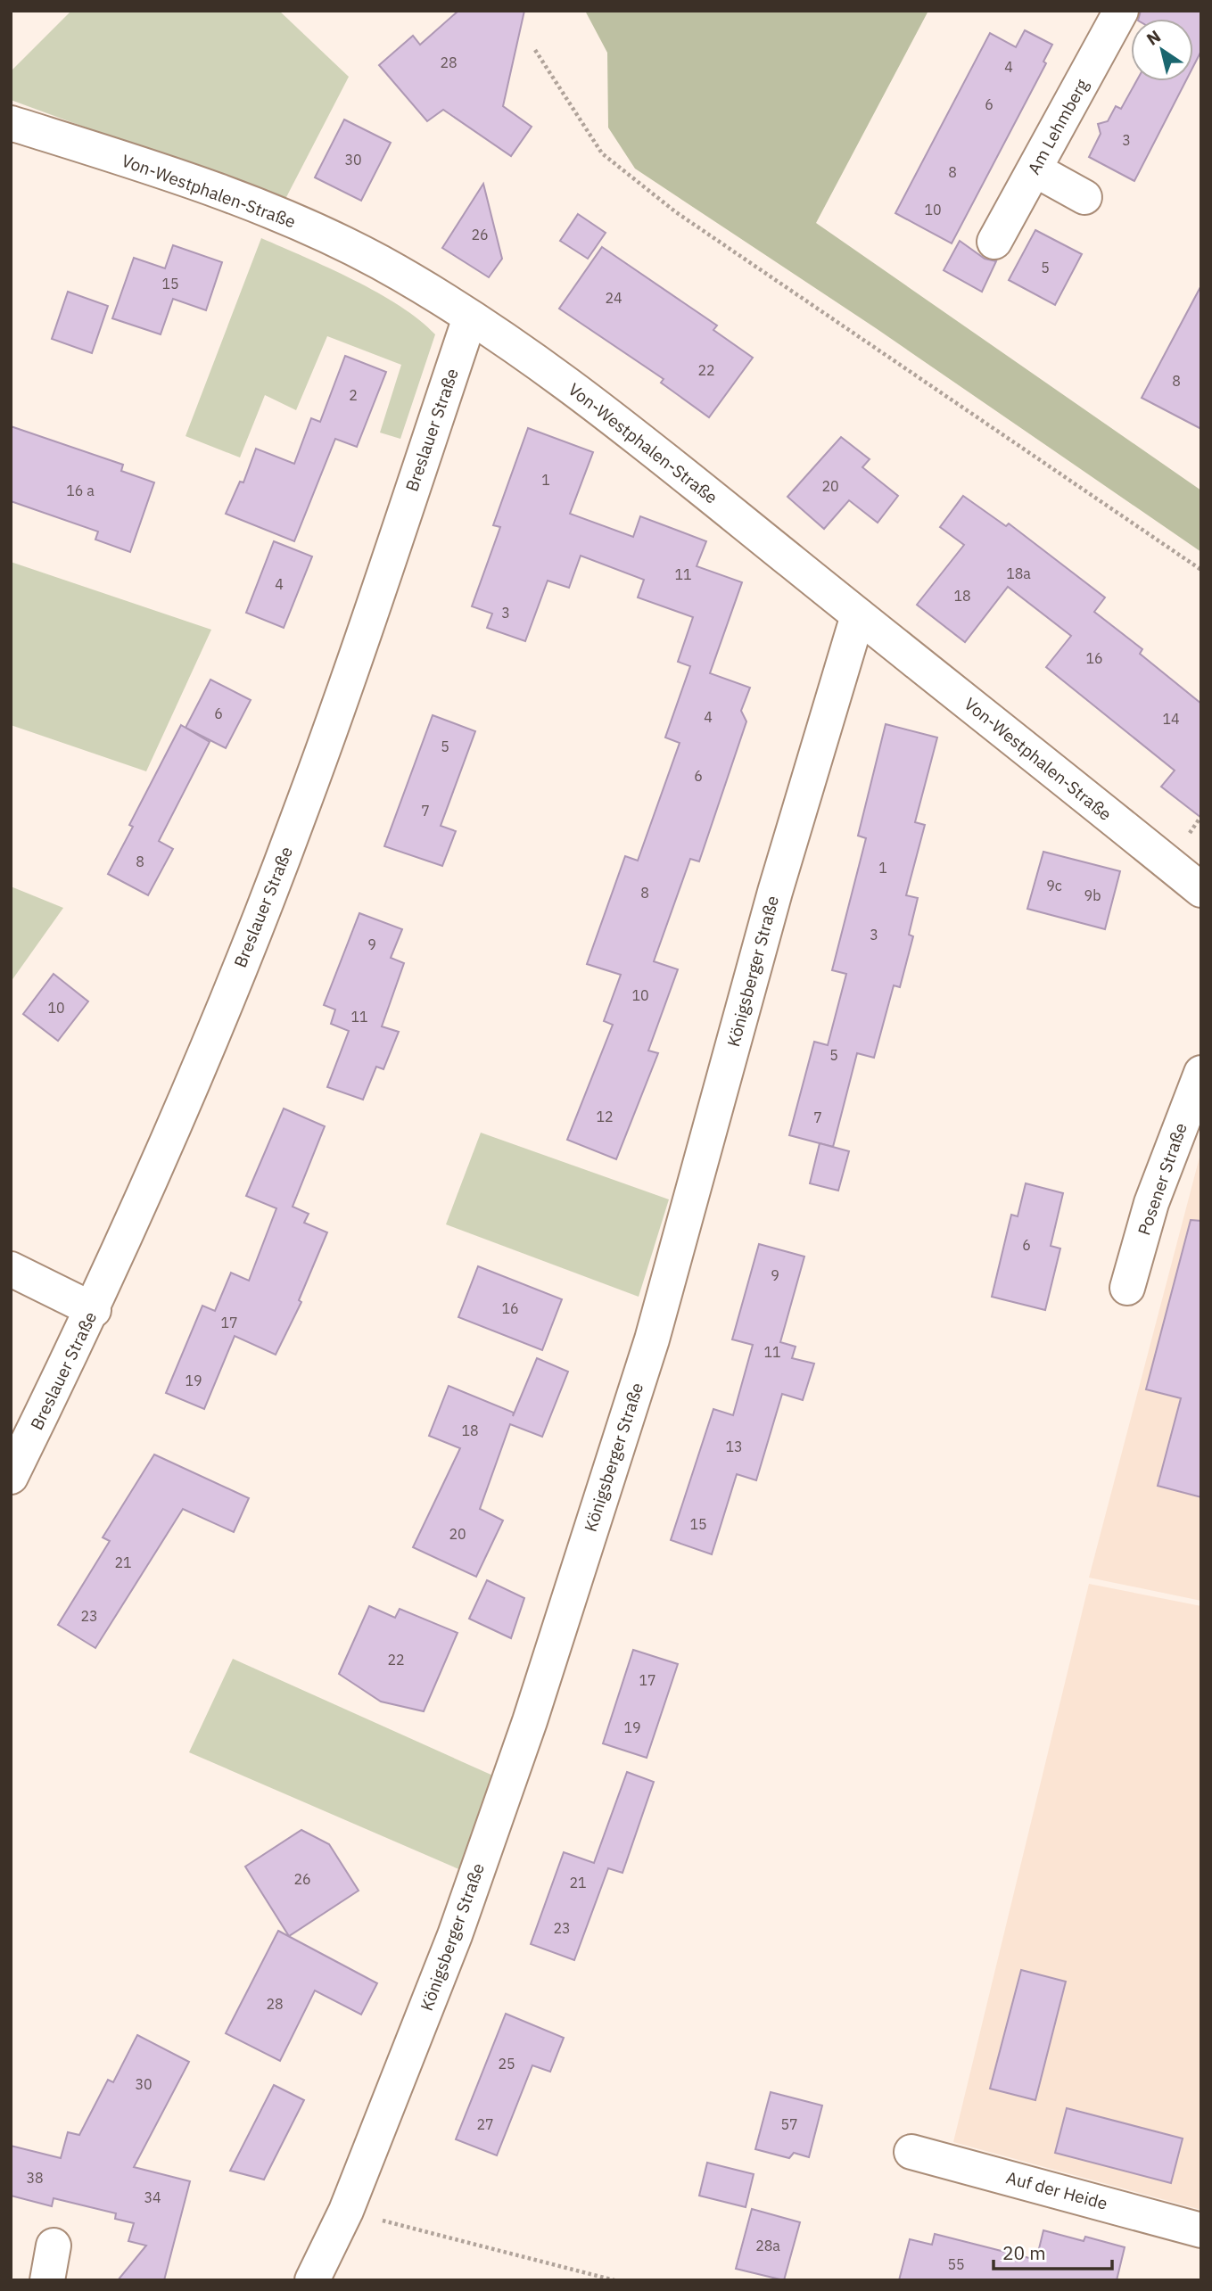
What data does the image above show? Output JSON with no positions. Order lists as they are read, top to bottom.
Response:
{
  "streets": {
    "street": [
      "Am Lehmberg",
      "Von-Westphalen-Straße",
      "Breslauer Straße",
      "Königsberger Straße",
      "Posener Straße",
      "Auf der Heide"
    ]
  },
  "crossings": [
    ["Von-Westphalen-Straße", "Breslauer Straße"],
    ["Von-Westphalen-Straße", "Königsberger Straße"]
  ],
  "house_numbers": [
    "28",
    "4",
    "6",
    "3",
    "30",
    "8",
    "10",
    "26",
    "5",
    "15",
    "24",
    "22",
    "8",
    "2",
    "1",
    "20",
    "16 a",
    "18a",
    "11",
    "4",
    "18",
    "3",
    "16",
    "6",
    "4",
    "14",
    "5",
    "6",
    "7",
    "8",
    "1",
    "9c",
    "8",
    "9b",
    "3",
    "9",
    "10",
    "10",
    "11",
    "5",
    "12",
    "7",
    "6",
    "9",
    "16",
    "17",
    "11",
    "19",
    "18",
    "13",
    "15",
    "20",
    "21",
    "23",
    "22",
    "17",
    "19",
    "26",
    "21",
    "23",
    "28",
    "25",
    "30",
    "27",
    "57",
    "38",
    "34",
    "28a",
    "55"
  ],
  "scale_bar": "20 m",
  "north": "top left"
}
